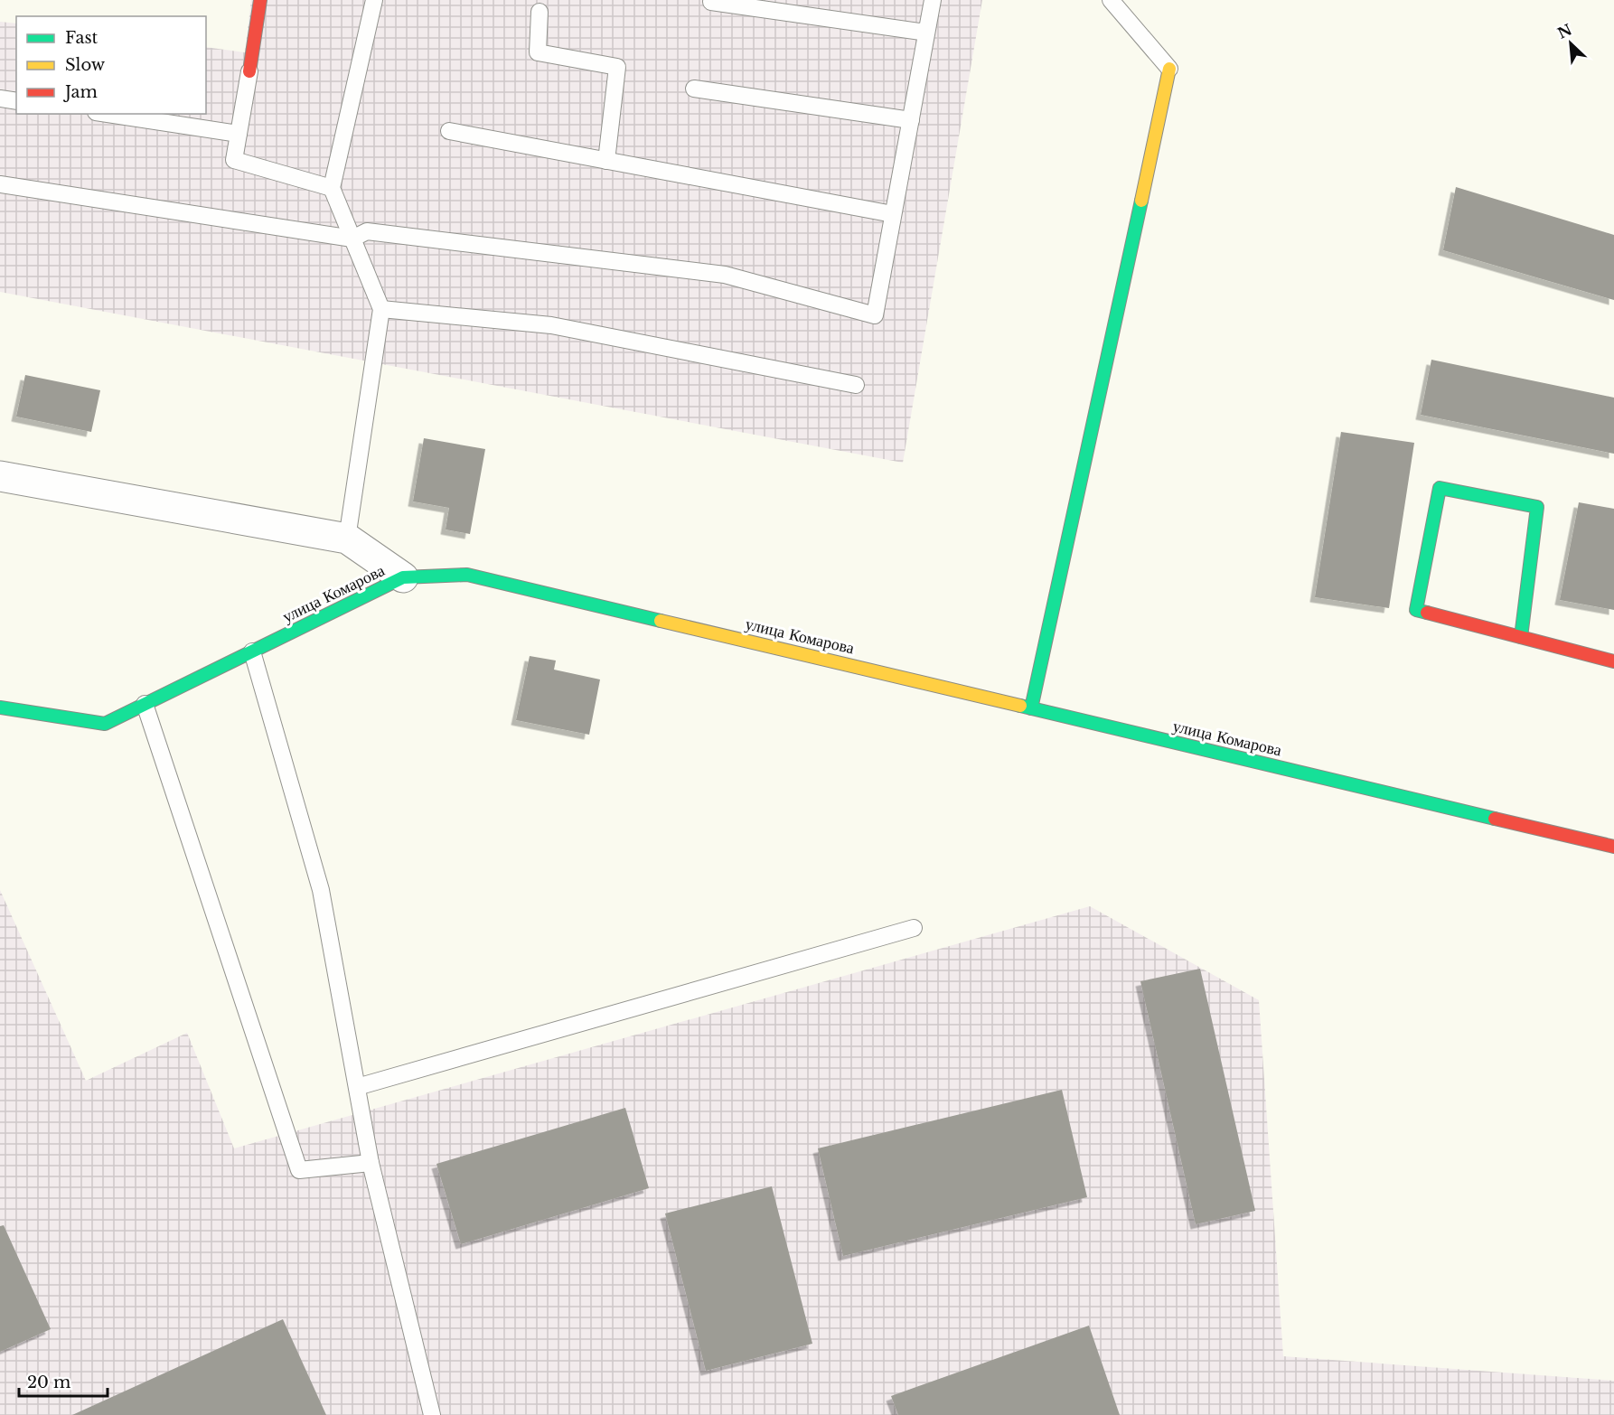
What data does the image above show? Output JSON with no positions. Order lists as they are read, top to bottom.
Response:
{
  "streets": {
    "street": ["улица Комарова"]
  },
  "legend": ["Fast", "Slow", "Jam"],
  "scale_bar": "20 m",
  "north": "top left"
}
